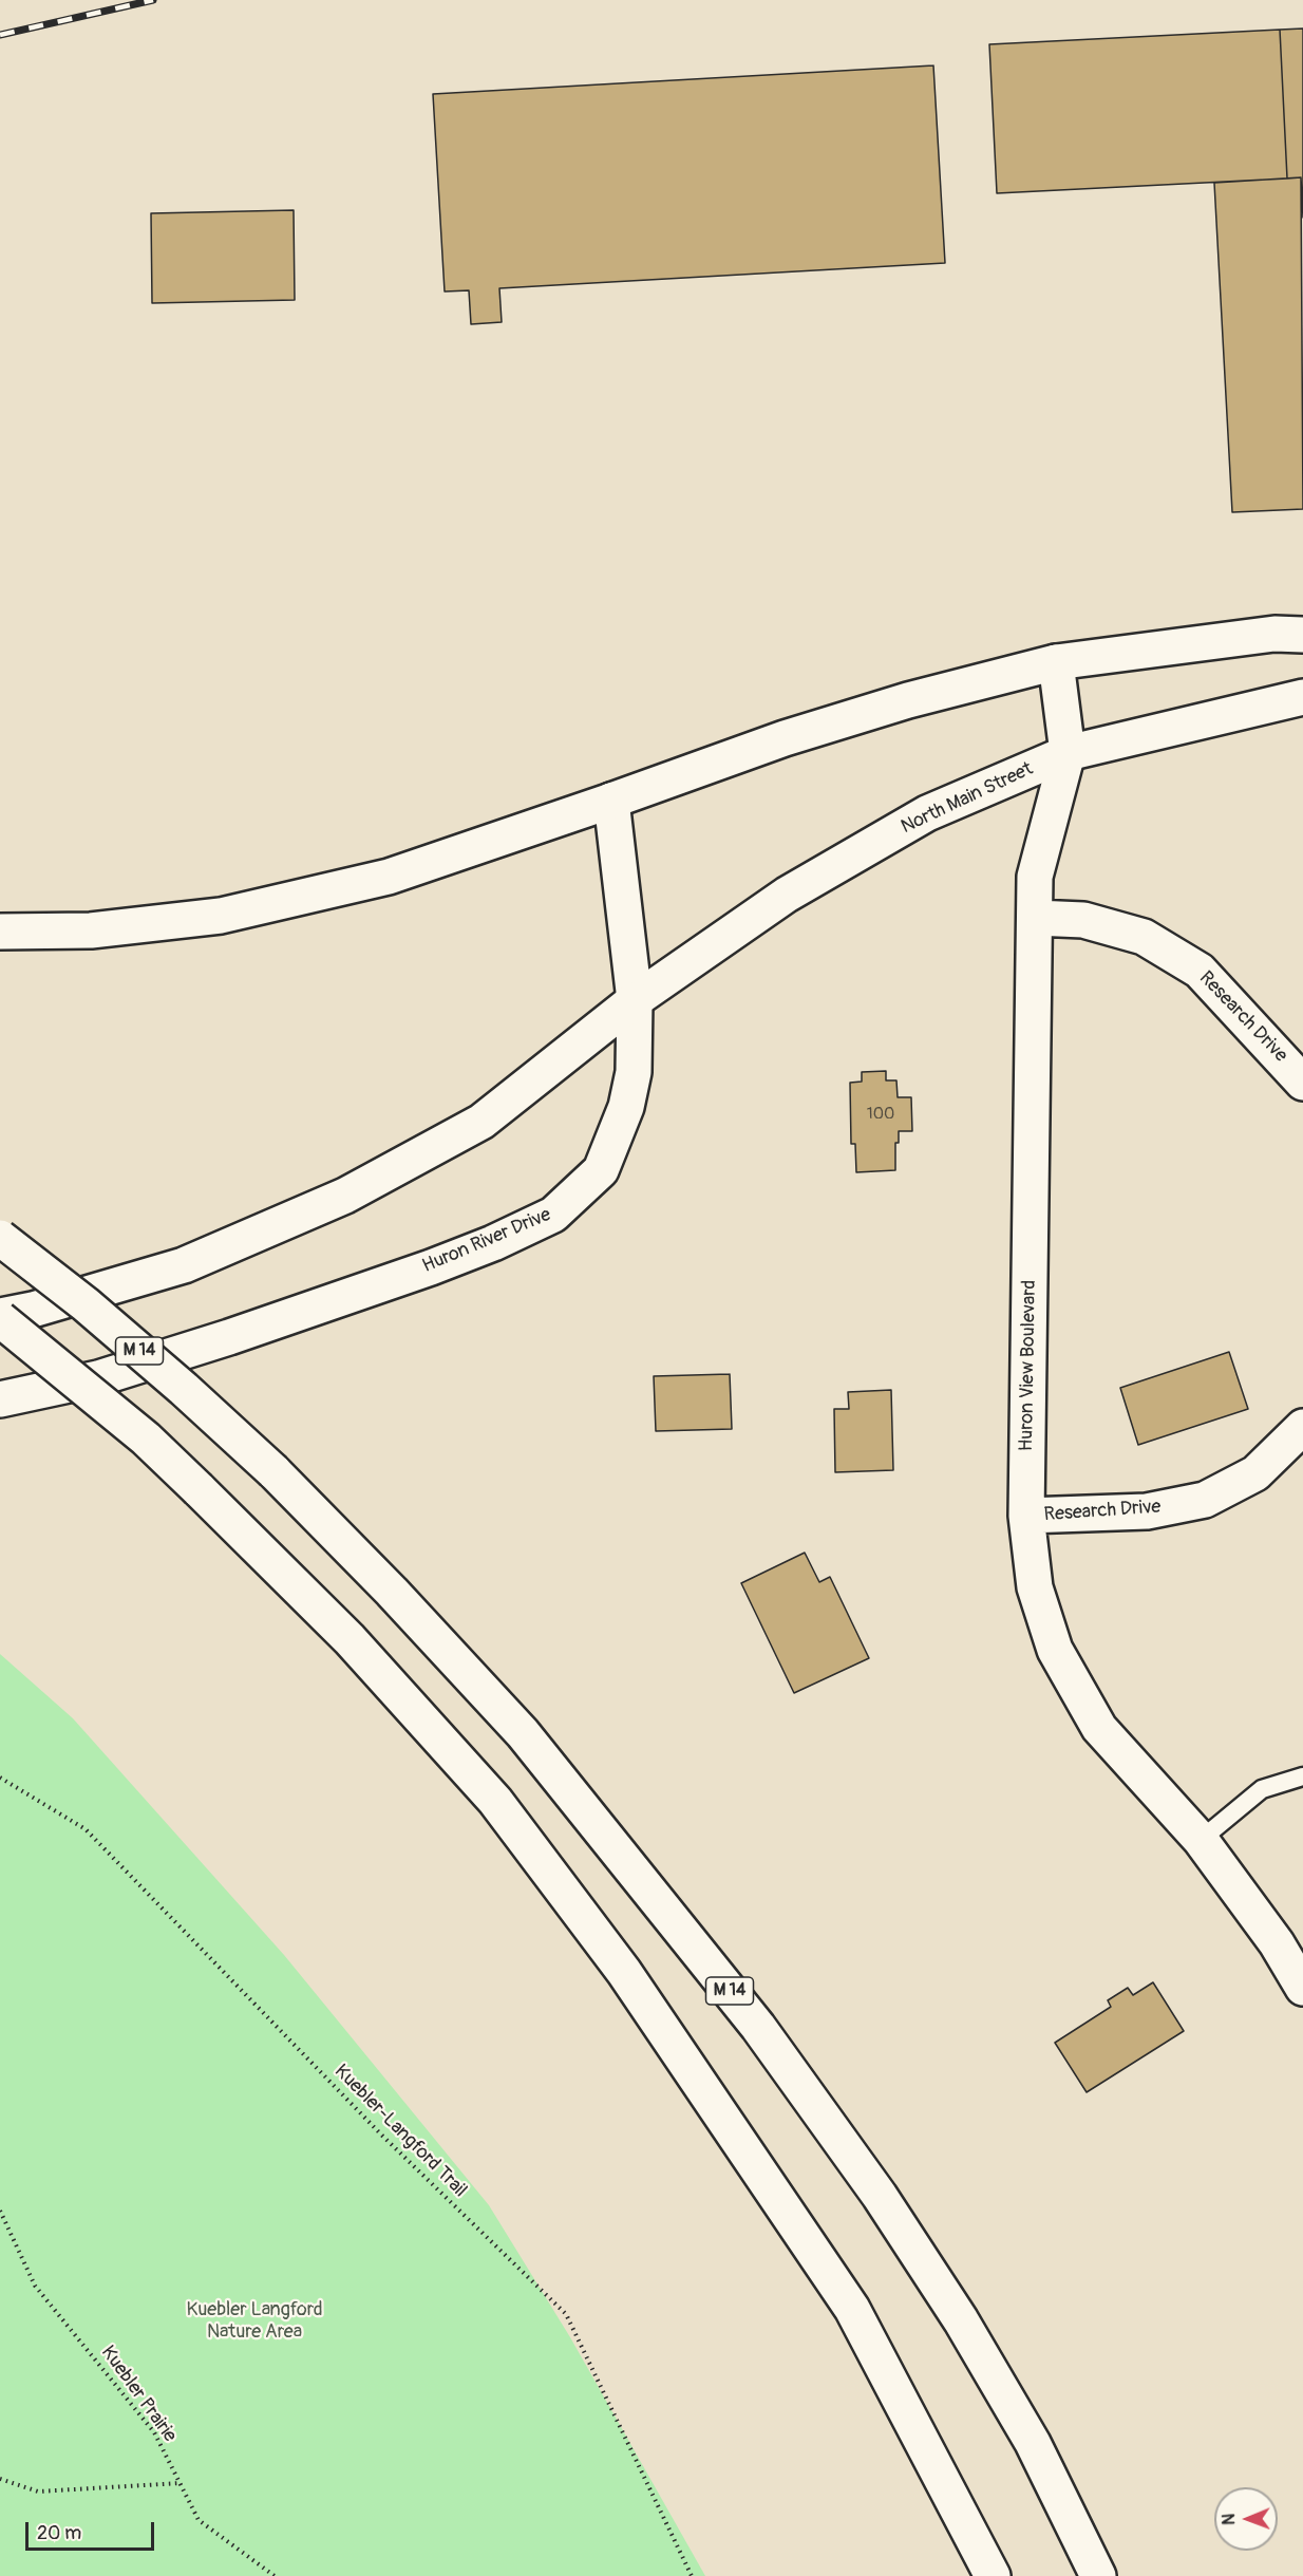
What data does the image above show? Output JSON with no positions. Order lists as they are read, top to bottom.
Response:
{
  "streets": {
    "main road": [
      "North Main Street",
      "Research Drive",
      "Huron River Drive",
      "M 14",
      "Huron View Boulevard"
    ],
    "path": ["Kuebler-Langford Trail", "Kuebler Prairie"]
  },
  "crossings": [
    ["North Main Street", "Huron River Drive"],
    ["North Main Street", "Huron View Boulevard"],
    ["Research Drive", "Huron View Boulevard"]
  ],
  "parks": ["Kuebler Langford Nature Area"],
  "house_numbers": ["100"],
  "scale_bar": "20 m",
  "north": "left"
}
